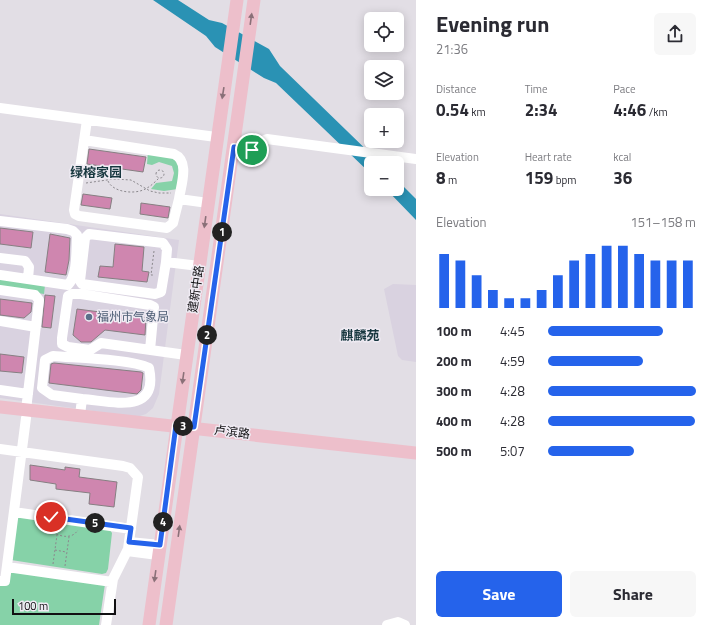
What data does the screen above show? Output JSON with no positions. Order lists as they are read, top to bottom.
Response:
{
  "streets": {
    "main road": ["建新中路", "卢滨路"]
  },
  "crossings": [
    ["建新中路", "卢滨路"]
  ],
  "districts": ["绿榕家园", "麒麟苑"],
  "places": ["福州市气象局"],
  "scale_bar": "100 m",
  "page": {
    "heading": ["Evening run", "21:36"],
    "map_buttons": ["+", "−"],
    "stats": [
      ["Distance", "0.54 km"],
      ["Time", "2:34"],
      ["Pace", "4:46 /km"],
      ["Elevation", "8 m"],
      ["Heart rate", "159 bpm"],
      ["kcal", "36"]
    ],
    "chart": ["Elevation", "151–158 m"],
    "pins": [
      "1",
      "2",
      "3",
      "4",
      "5"
    ],
    "list": [
      {
        "name": "100 m",
        "note": "4:45"
      },
      {
        "name": "200 m",
        "note": "4:59"
      },
      {
        "name": "300 m",
        "note": "4:28"
      },
      {
        "name": "400 m",
        "note": "4:28"
      },
      {
        "name": "500 m",
        "note": "5:07"
      }
    ],
    "buttons": ["Save", "Share"],
    "scale": "100 m"
  }
}
